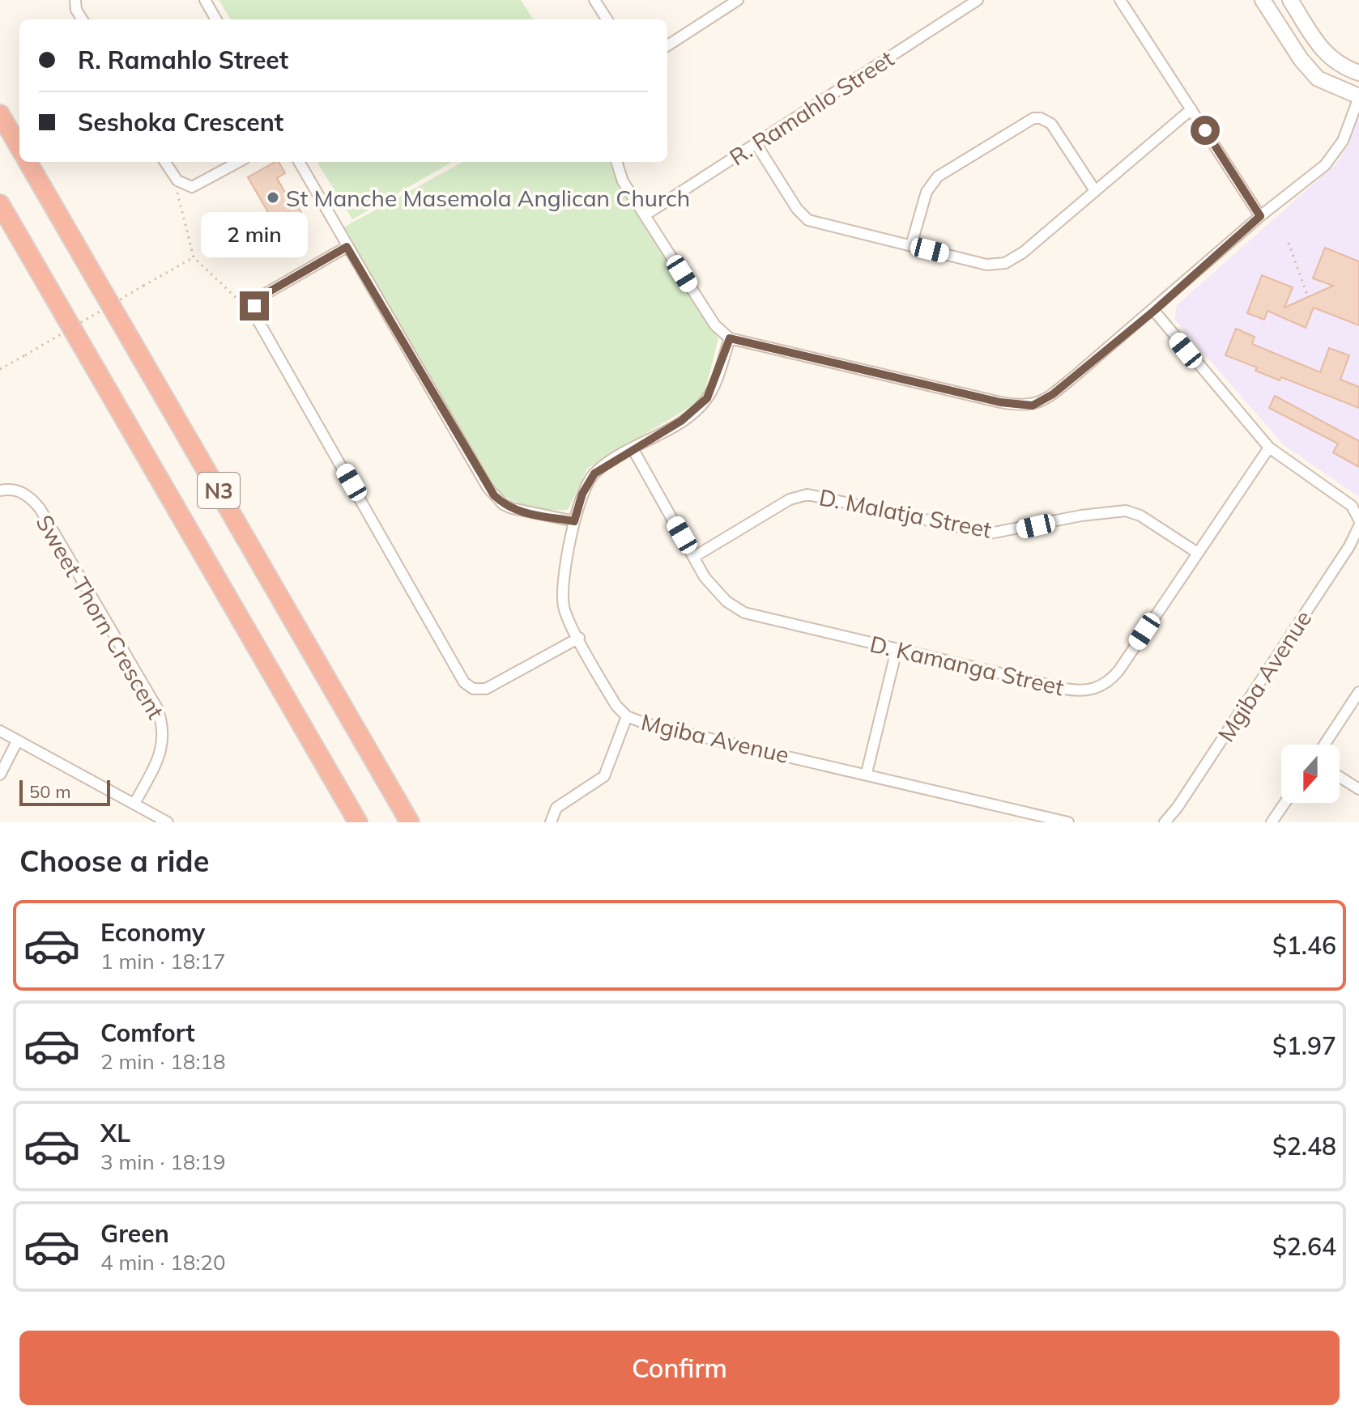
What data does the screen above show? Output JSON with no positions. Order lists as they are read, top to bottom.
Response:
{
  "streets": {
    "highway": ["N3"],
    "street": [
      "R. Ramahlo Street",
      "D. Malatja Street",
      "Sweet Thorn Crescent",
      "D. Kamanga Street",
      "Mgiba Avenue"
    ]
  },
  "crossings": [
    ["D. Malatja Street", "D. Kamanga Street"],
    ["D. Kamanga Street", "Mgiba Avenue"]
  ],
  "places": ["St Manche Masemola Anglican Church"],
  "scale_bar": "50 m",
  "north": "bottom",
  "page": {
    "banner": ["R. Ramahlo Street", "Seshoka Crescent"],
    "bubble": "2 min",
    "scale": "50 m",
    "heading": "Choose a ride",
    "list": [
      {
        "name": "Economy",
        "note": "1 min · 18:17",
        "value": "$1.46"
      },
      {
        "name": "Comfort",
        "note": "2 min · 18:18",
        "value": "$1.97"
      },
      {
        "name": "XL",
        "note": "3 min · 18:19",
        "value": "$2.48"
      },
      {
        "name": "Green",
        "note": "4 min · 18:20",
        "value": "$2.64"
      }
    ],
    "buttons": "Confirm"
  }
}
